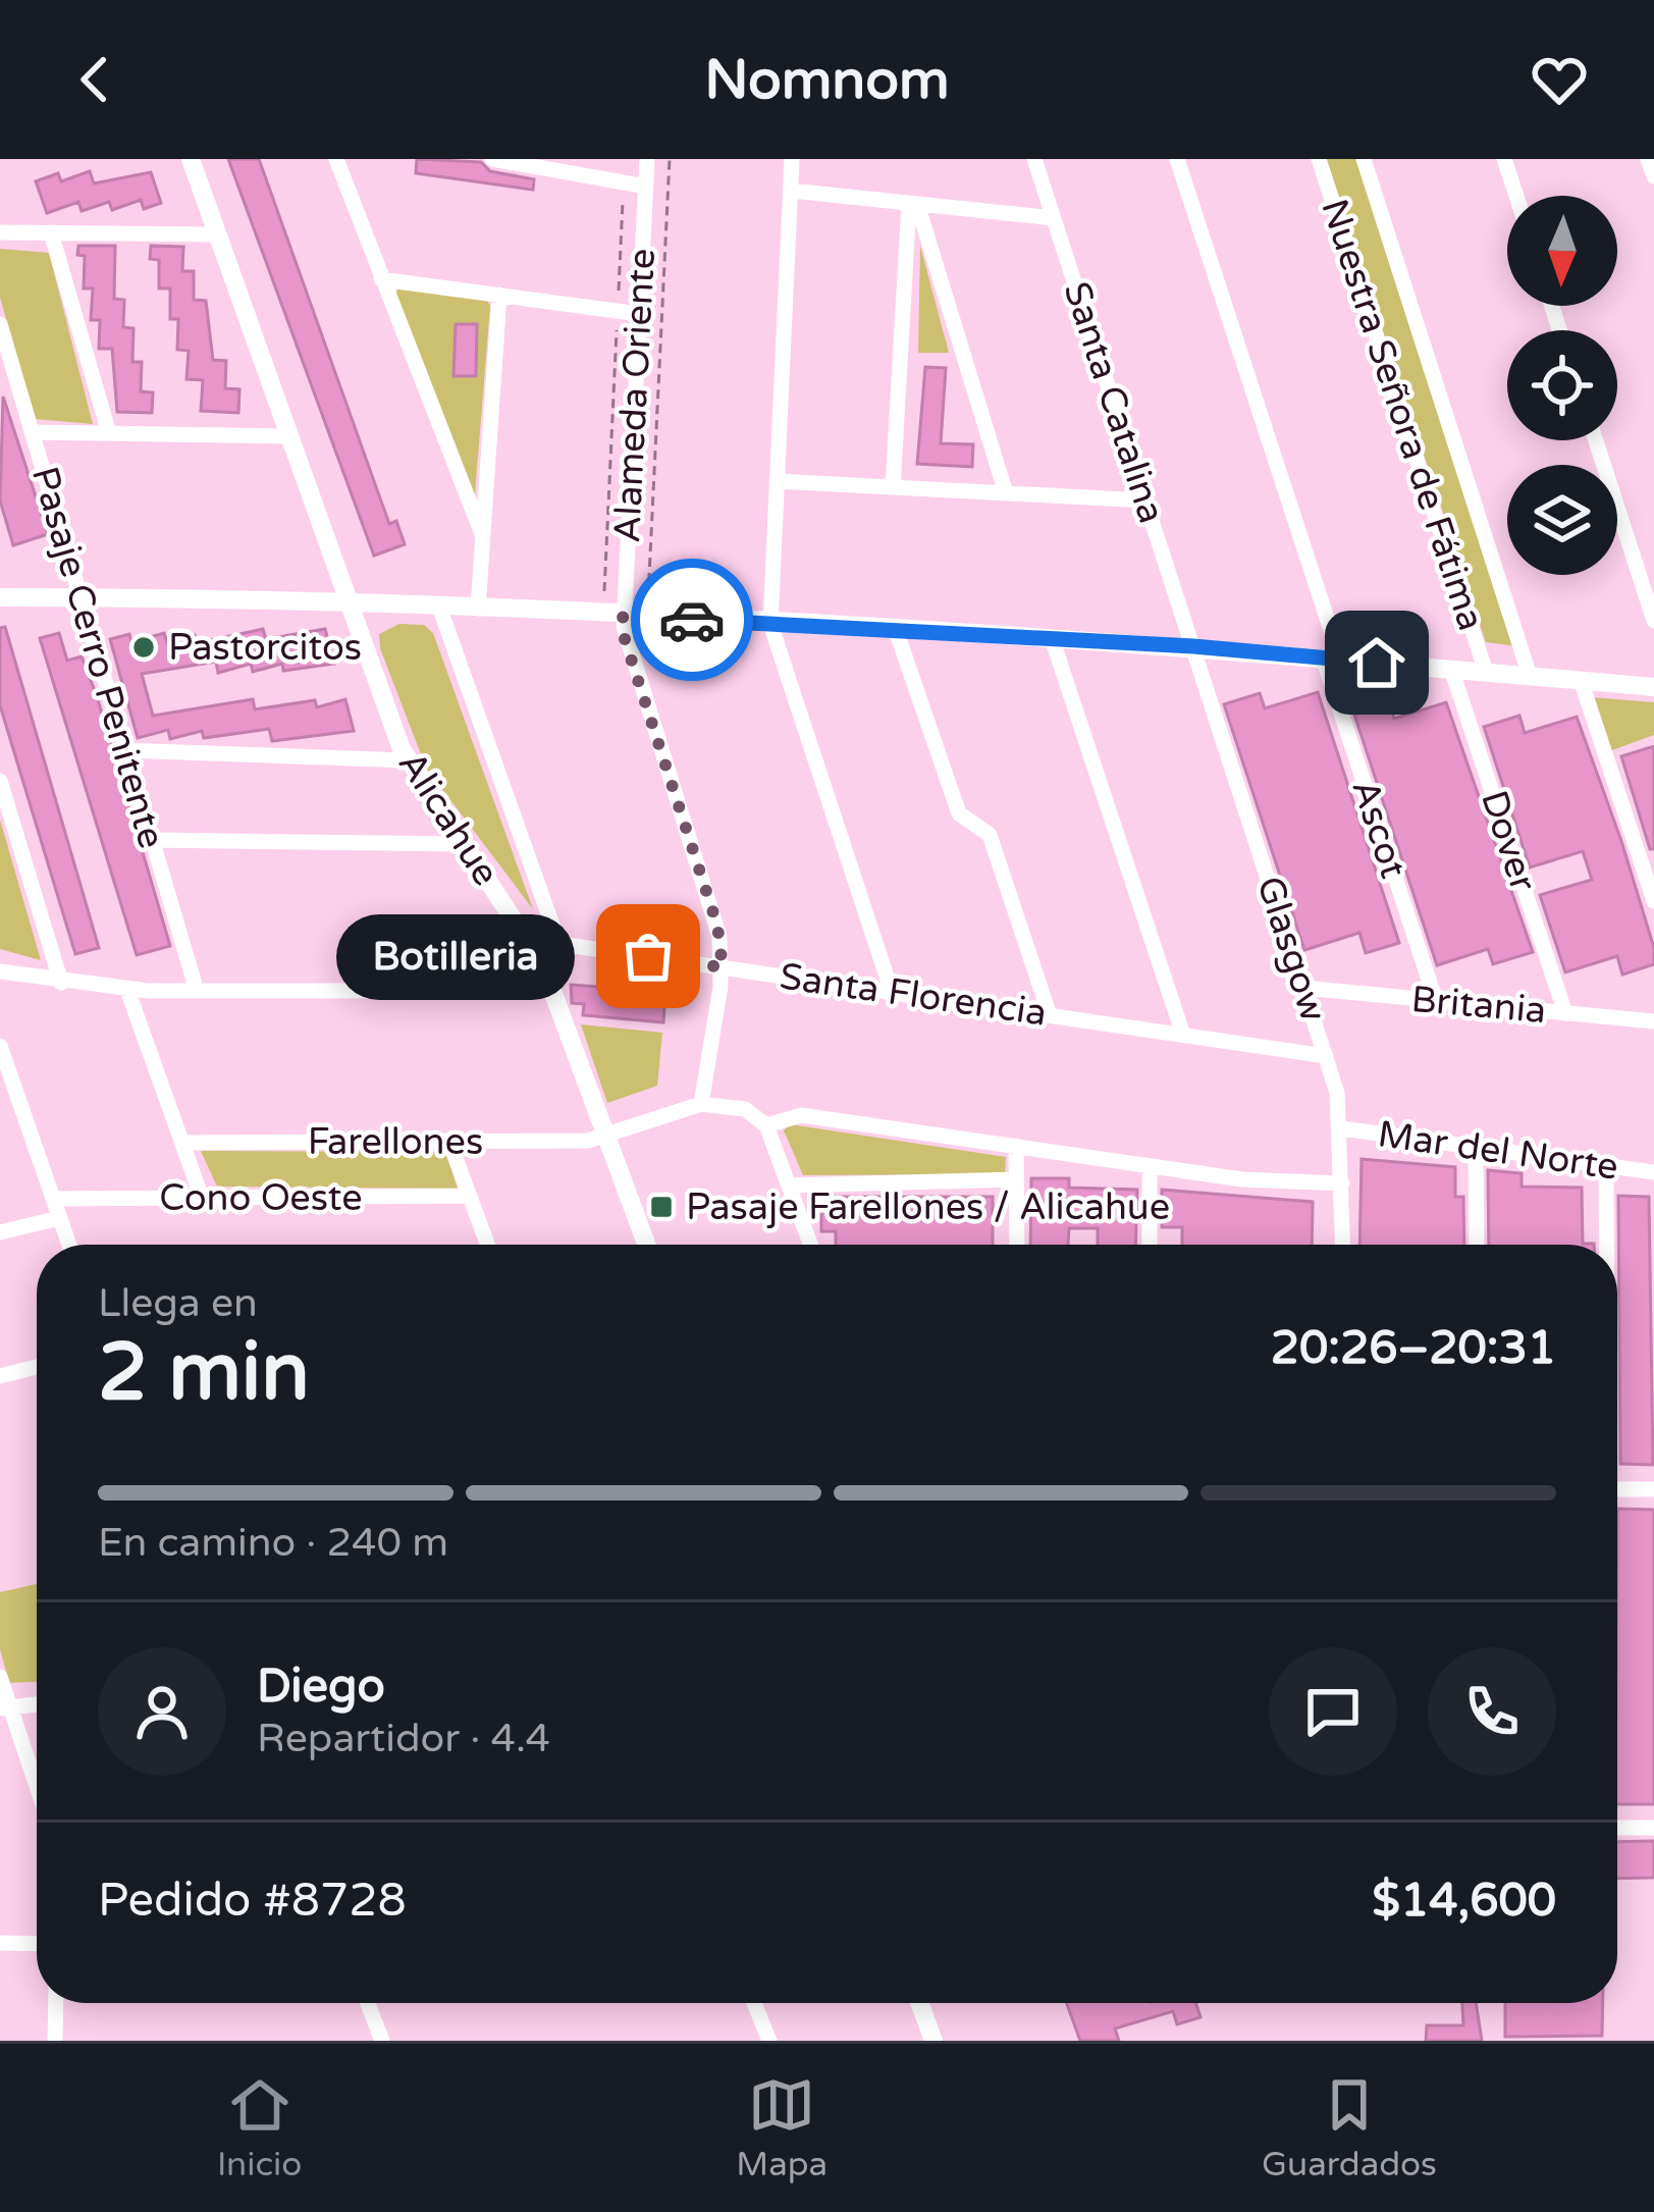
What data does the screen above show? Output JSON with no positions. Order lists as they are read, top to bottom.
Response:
{
  "streets": {
    "street": [
      "Alameda Oriente",
      "Santa Catalina",
      "Nuestra Señora de Fátima",
      "Pasaje Cerro Penitente",
      "Alicahue",
      "Ascot",
      "Dover",
      "Glasgow",
      "Santa Florencia",
      "Britania",
      "Farellones",
      "Mar del Norte",
      "Cono Oeste"
    ]
  },
  "crossings": [
    ["Alameda Oriente", "Santa Florencia"],
    ["Santa Catalina", "Glasgow"],
    ["Pasaje Cerro Penitente", "Santa Florencia"],
    ["Alicahue", "Santa Florencia"],
    ["Alicahue", "Farellones"],
    ["Ascot", "Britania"],
    ["Dover", "Britania"],
    ["Glasgow", "Santa Florencia"],
    ["Glasgow", "Britania"],
    ["Glasgow", "Mar del Norte"]
  ],
  "places": {
    "other": ["Pastorcitos", "Botilleria"],
    "transit": ["Pasaje Farellones / Alicahue"]
  },
  "north": "bottom",
  "page": {
    "header": "Nomnom",
    "bubble": "Botilleria",
    "heading": ["2 min", "Llega en", "20:26–20:31"],
    "panel": [
      "Diego",
      "Repartidor · 4.4",
      "Pedido #8728",
      "$14,600"
    ],
    "bar": "En camino · 240 m",
    "tabs": ["Inicio", "Mapa", "Guardados"]
  }
}
